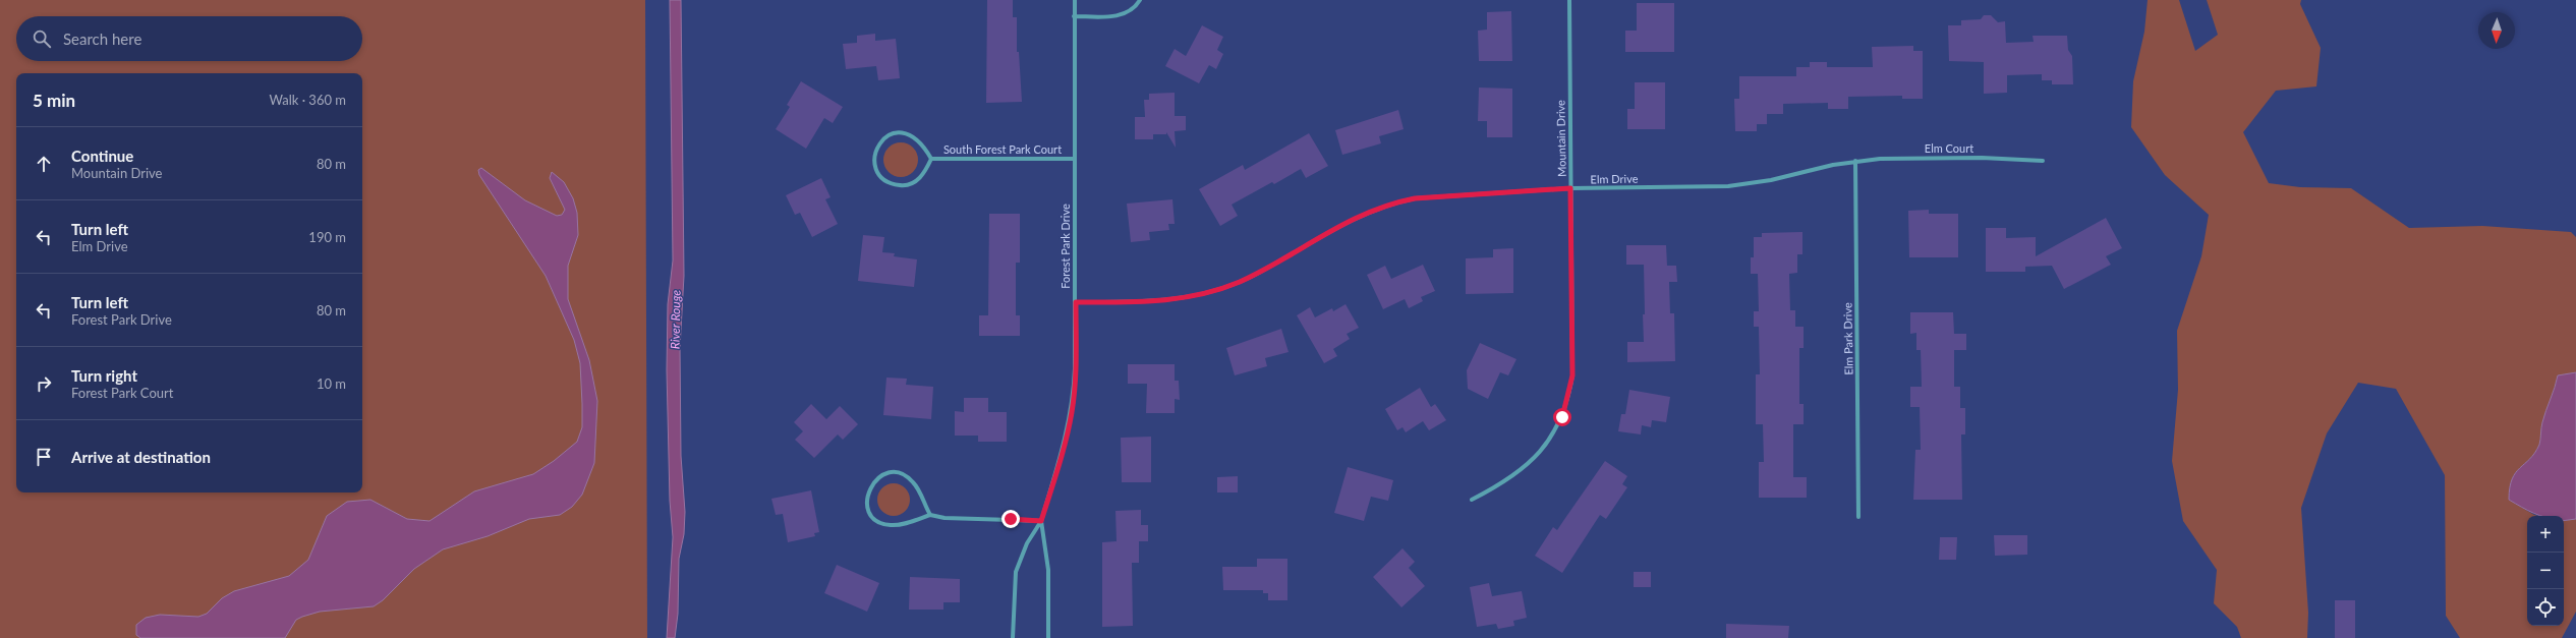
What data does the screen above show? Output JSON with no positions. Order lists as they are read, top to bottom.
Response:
{
  "streets": {
    "street": [
      "Mountain Drive",
      "Elm Court",
      "South Forest Park Court",
      "Elm Drive",
      "Forest Park Drive",
      "Elm Park Drive"
    ]
  },
  "crossings": [
    ["Mountain Drive", "Elm Drive"],
    ["Elm Court", "Elm Drive"],
    ["Elm Court", "Elm Park Drive"],
    ["South Forest Park Court", "Forest Park Drive"],
    ["Elm Drive", "Forest Park Drive"],
    ["Elm Drive", "Elm Park Drive"]
  ],
  "water": ["River Rouge"],
  "north": "bottom",
  "page": {
    "search": "Search here",
    "heading": ["5 min", "Walk · 360 m"],
    "list": [
      ["Continue", "Mountain Drive", "80 m"],
      ["Turn left", "Elm Drive", "190 m"],
      ["Turn left", "Forest Park Drive", "80 m"],
      ["Turn right", "Forest Park Court", "10 m"],
      "Arrive at destination"
    ],
    "map_buttons": ["+", "−"]
  }
}
